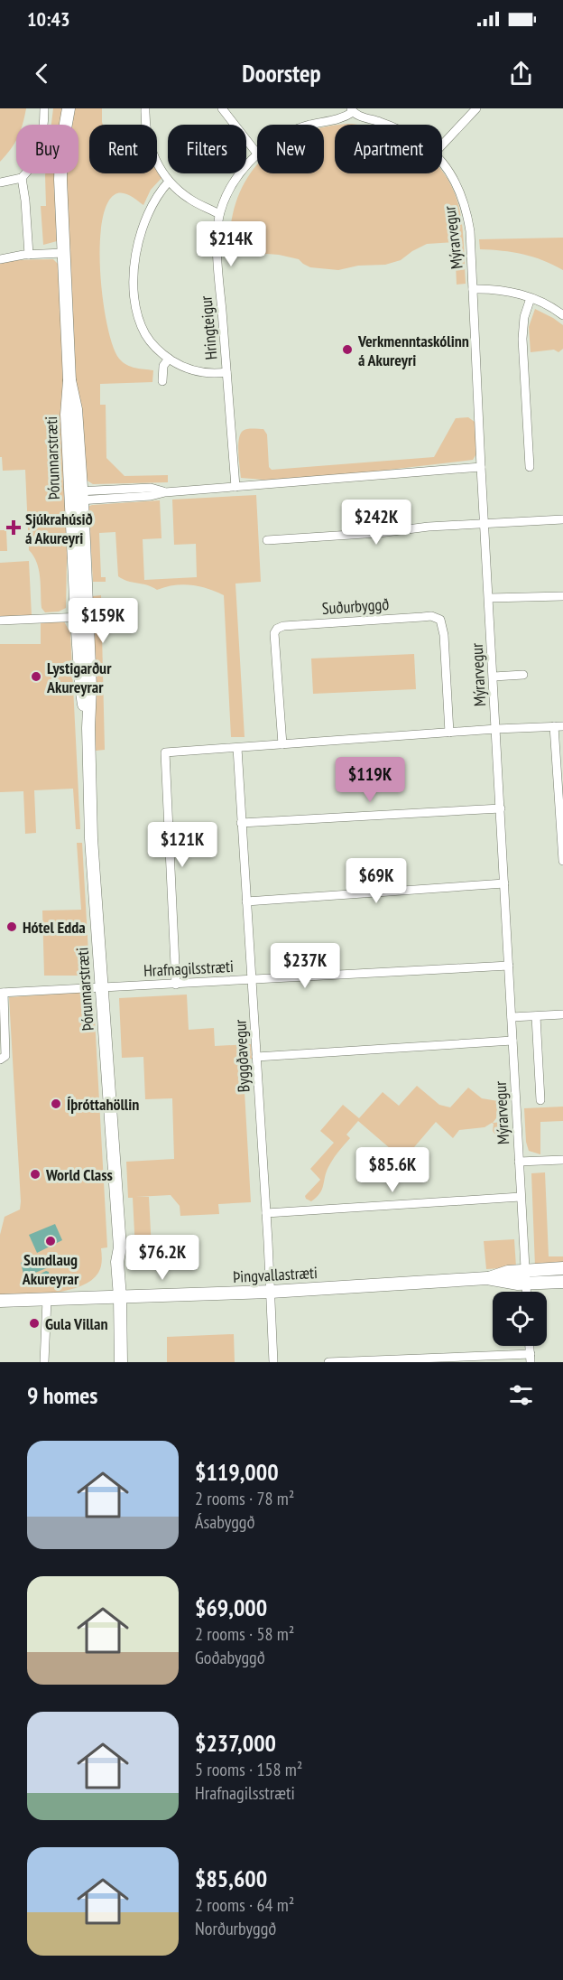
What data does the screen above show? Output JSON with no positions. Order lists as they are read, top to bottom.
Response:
{
  "streets": {
    "street": [
      "Mýrarvegur",
      "Hringteigur",
      "Þórunnarstræti",
      "Suðurbyggð",
      "Hrafnagilsstræti",
      "Byggðavegur",
      "Þingvallastræti"
    ]
  },
  "crossings": [
    ["Mýrarvegur", "Hringteigur"],
    ["Mýrarvegur", "Hrafnagilsstræti"],
    ["Mýrarvegur", "Þingvallastræti"],
    ["Þórunnarstræti", "Hrafnagilsstræti"],
    ["Þórunnarstræti", "Þingvallastræti"],
    ["Hrafnagilsstræti", "Byggðavegur"],
    ["Byggðavegur", "Þingvallastræti"]
  ],
  "places": {
    "other": [
      "Verkmenntaskólinn á Akureyri",
      "Lystigarður Akureyrar",
      "Hótel Edda",
      "Íþróttahöllin",
      "World Class",
      "Sundlaug Akureyrar",
      "Gula Villan"
    ],
    "health": ["Sjúkrahúsið á Akureyri"]
  },
  "page": {
    "status": "10:43",
    "header": "Doorstep",
    "chip": [
      "Buy",
      "Rent",
      "Filters",
      "New",
      "Apartment"
    ],
    "price": [
      "$214K",
      "$242K",
      "$159K",
      "$119K",
      "$121K",
      "$69K",
      "$237K",
      "$85.6K",
      "$76.2K"
    ],
    "heading": "9 homes",
    "list": [
      {
        "name": "$119,000",
        "note": "2 rooms · 78 m² · Ásabyggð"
      },
      {
        "name": "$69,000",
        "note": "2 rooms · 58 m² · Goðabyggð"
      },
      {
        "name": "$237,000",
        "note": "5 rooms · 158 m² · Hrafnagilsstræti"
      },
      {
        "name": "$85,600",
        "note": "2 rooms · 64 m² · Norðurbyggð"
      }
    ]
  }
}
